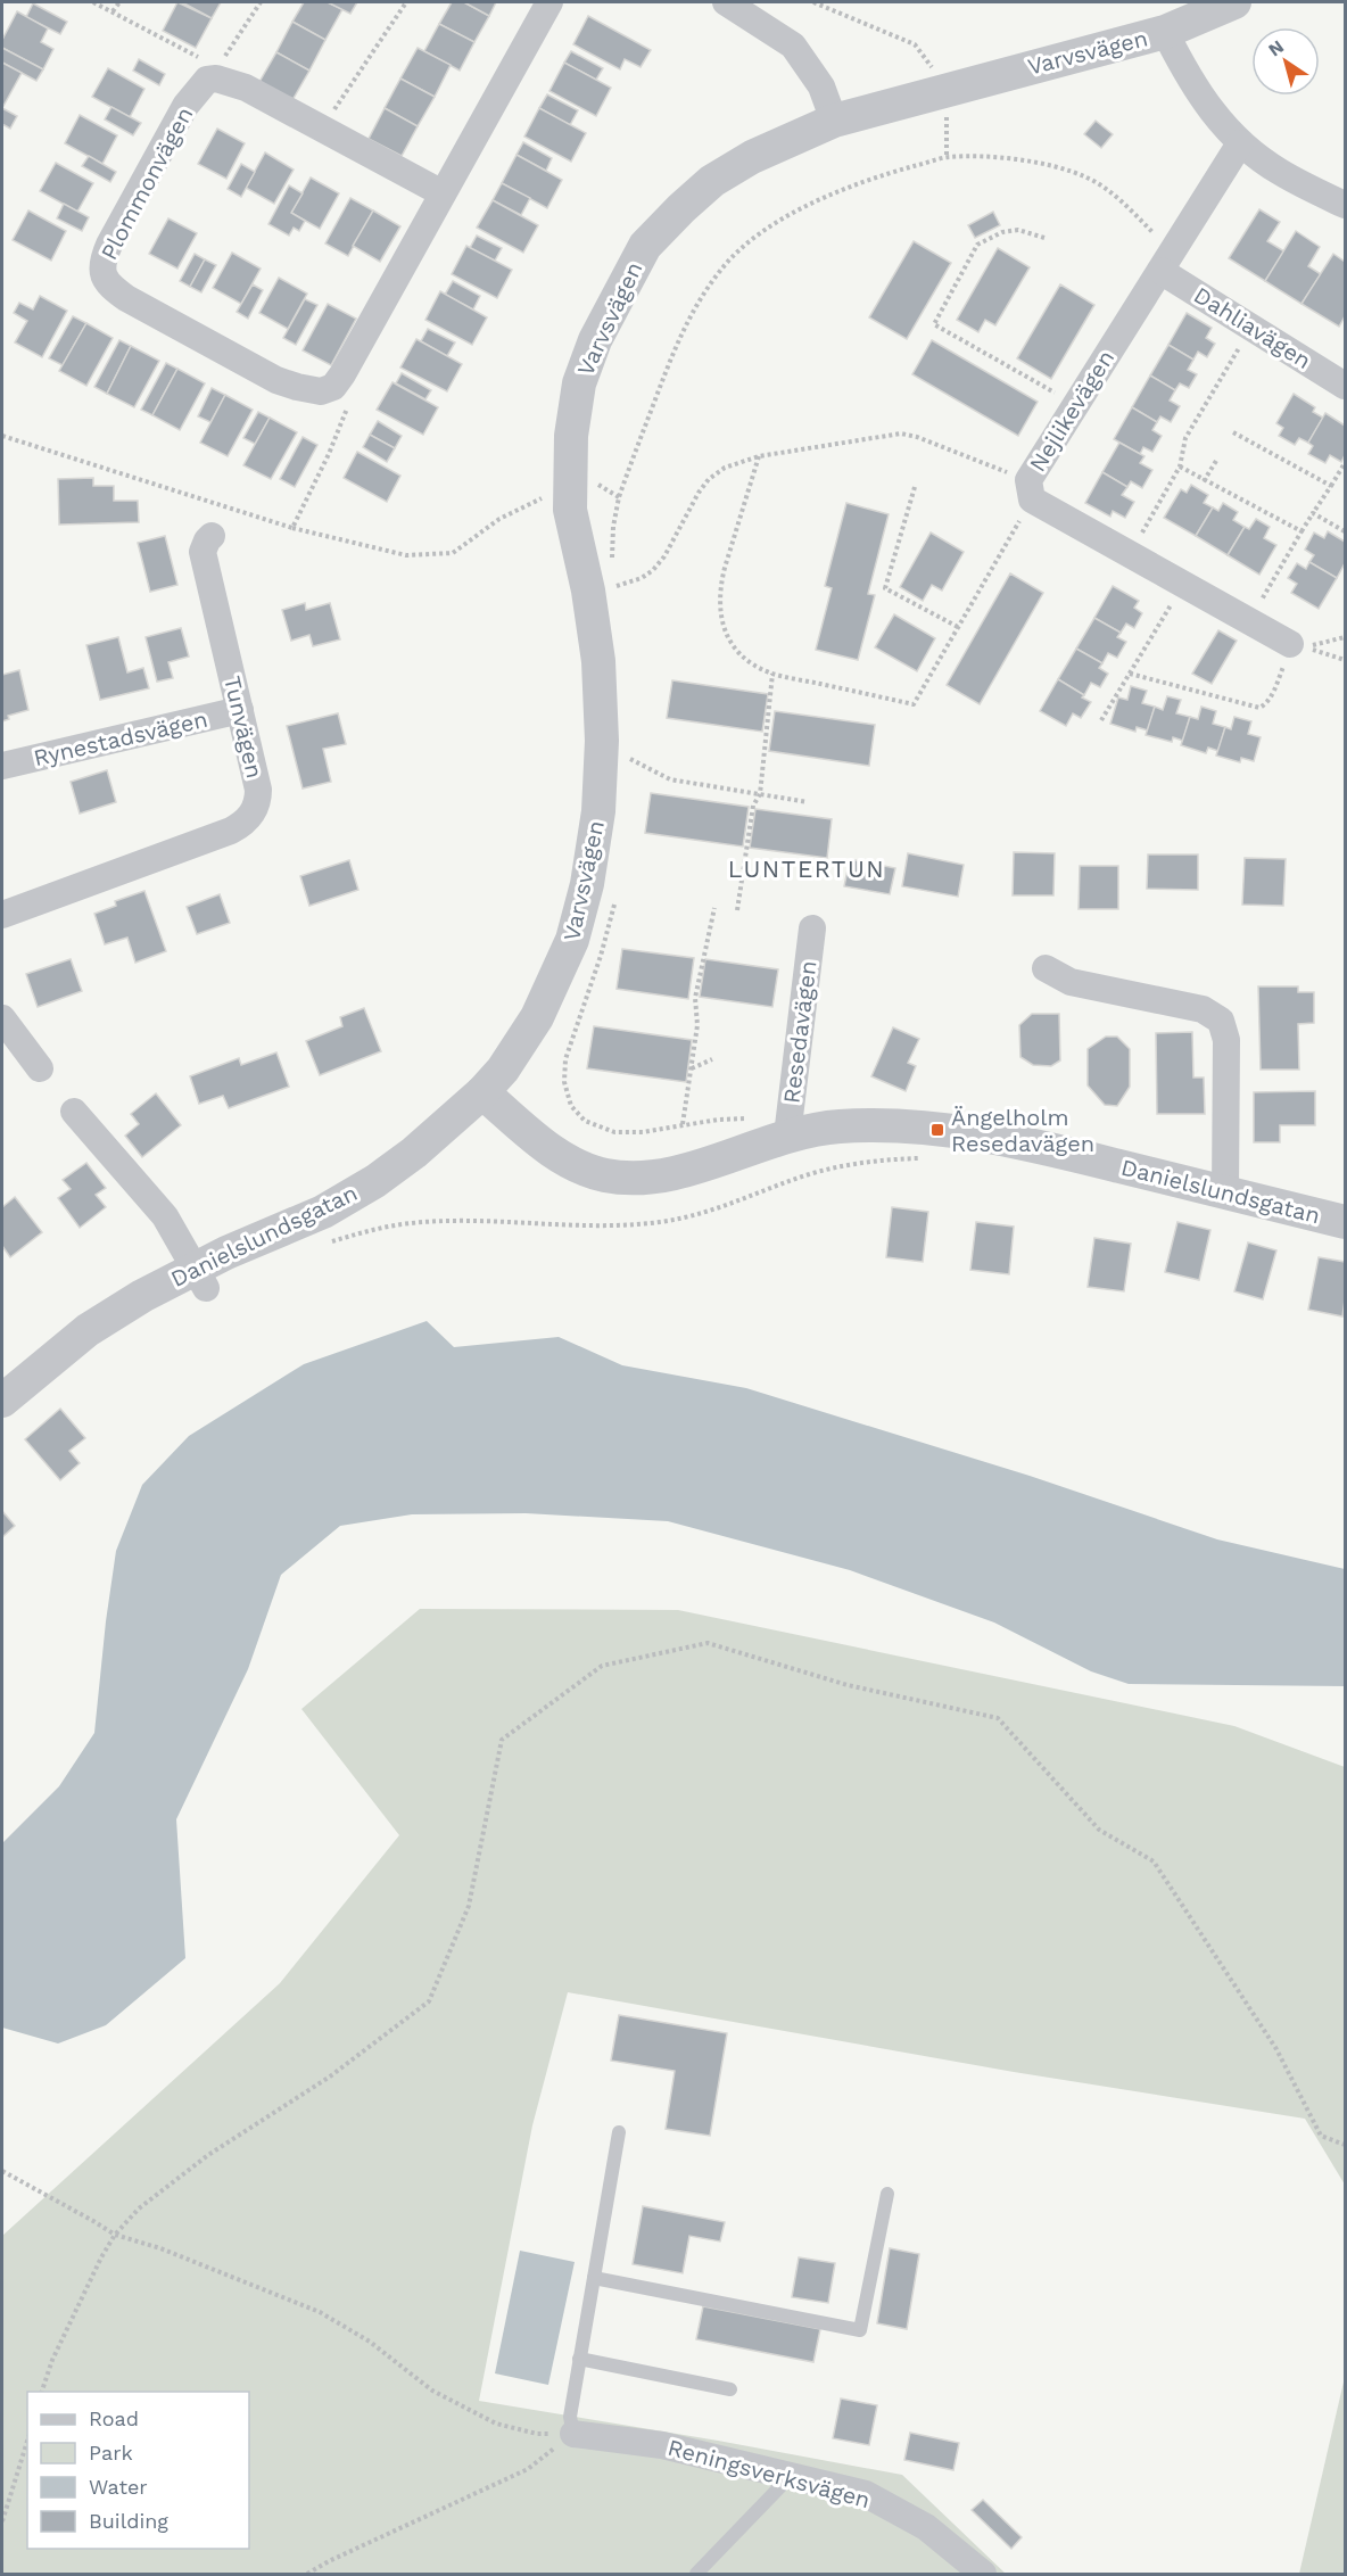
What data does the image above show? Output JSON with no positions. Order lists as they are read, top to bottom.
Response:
{
  "streets": {
    "street": [
      "Varvsvägen",
      "Plommonvägen",
      "Dahliavägen",
      "Nejlikevägen",
      "Tunvägen",
      "Rynestadsvägen",
      "Resedavägen",
      "Danielslundsgatan",
      "Reningsverksvägen"
    ]
  },
  "crossings": [
    ["Varvsvägen", "Danielslundsgatan"],
    ["Dahliavägen", "Nejlikevägen"],
    ["Tunvägen", "Rynestadsvägen"],
    ["Resedavägen", "Danielslundsgatan"]
  ],
  "districts": ["LUNTERTUN"],
  "places": {
    "transit": ["Ängelholm Resedavägen"]
  },
  "legend": [
    "Road",
    "Park",
    "Water",
    "Building"
  ],
  "north": "top left"
}
